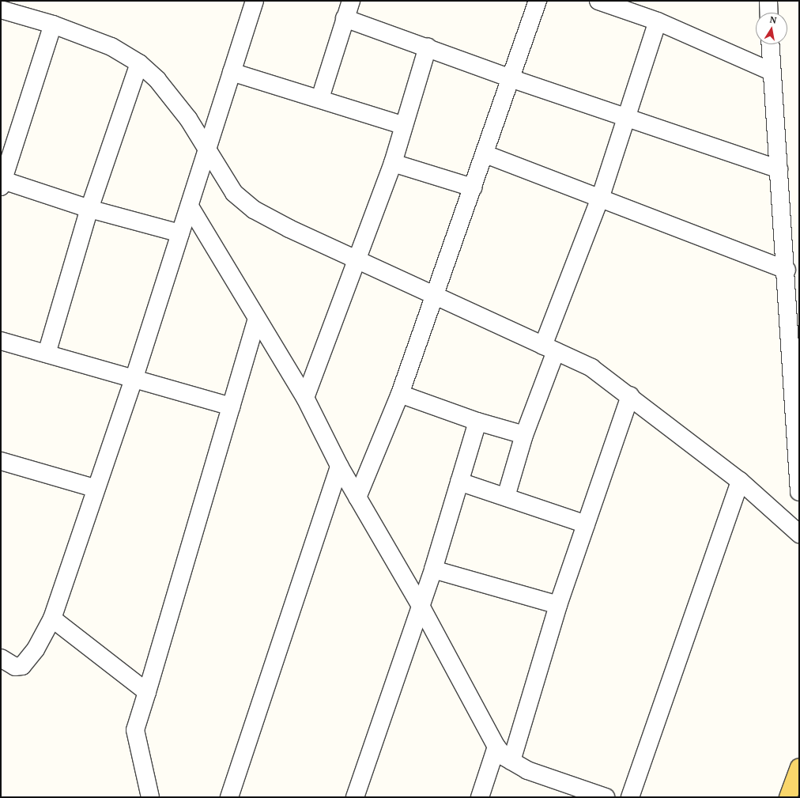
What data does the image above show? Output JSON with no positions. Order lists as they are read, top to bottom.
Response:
{
  "north": "top"
}
